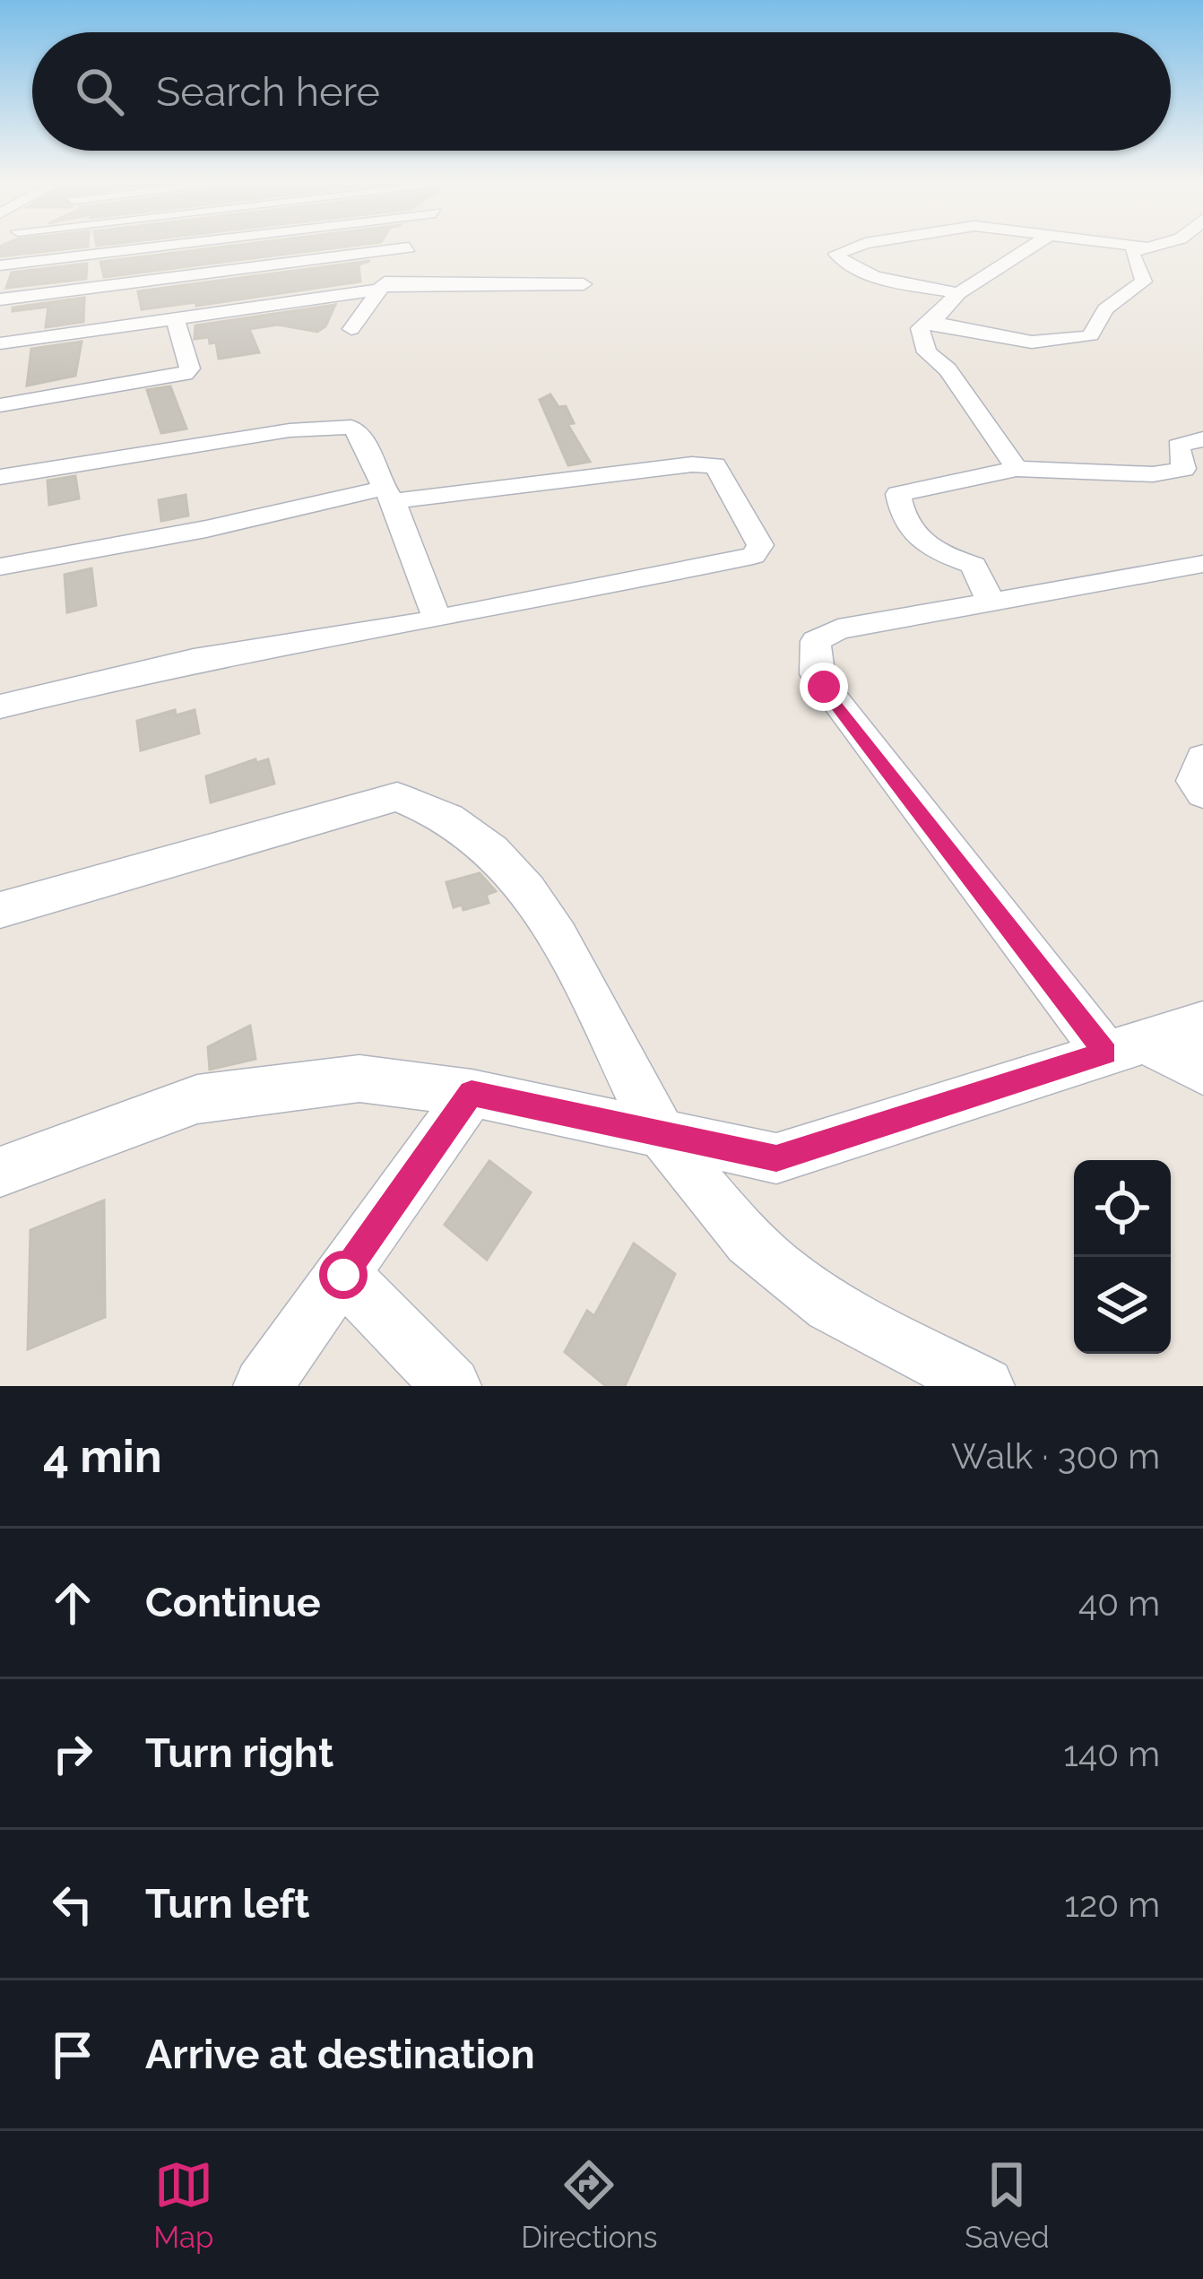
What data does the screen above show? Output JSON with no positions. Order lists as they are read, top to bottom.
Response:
{
  "page": {
    "search": "Search here",
    "heading": ["4 min", "Walk · 300 m"],
    "list": [
      ["Continue", "40 m"],
      ["Turn right", "140 m"],
      ["Turn left", "120 m"],
      "Arrive at destination"
    ],
    "nav": ["Map", "Directions", "Saved"]
  }
}
